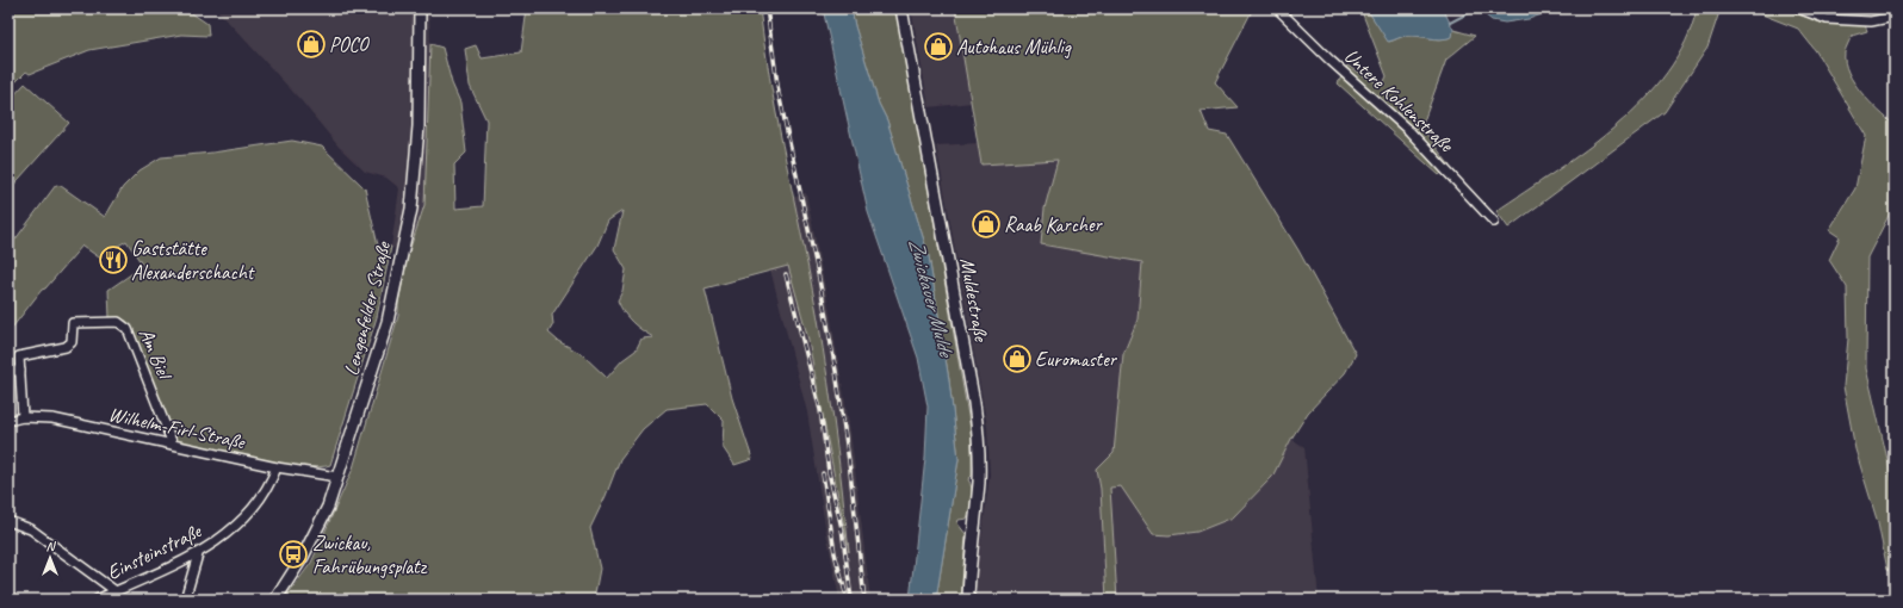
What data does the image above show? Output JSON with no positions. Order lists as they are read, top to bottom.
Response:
{
  "streets": {
    "main road": ["Muldestraße", "Lengenfelder Straße"],
    "street": [
      "Untere Kohlenstraße",
      "Am Biel",
      "Wilhelm-Firl-Straße",
      "Einsteinstraße"
    ]
  },
  "crossings": [
    ["Lengenfelder Straße", "Wilhelm-Firl-Straße"],
    ["Am Biel", "Wilhelm-Firl-Straße"],
    ["Wilhelm-Firl-Straße", "Einsteinstraße"]
  ],
  "water": ["Zwickauer Mulde"],
  "places": {
    "shop": [
      "POCO",
      "Autohaus Mühlig",
      "Raab Karcher",
      "Euromaster"
    ],
    "restaurant": ["Gaststätte Alexanderschacht"],
    "bus stop": ["Zwickau, Fahrübungsplatz"]
  },
  "north": "top"
}
